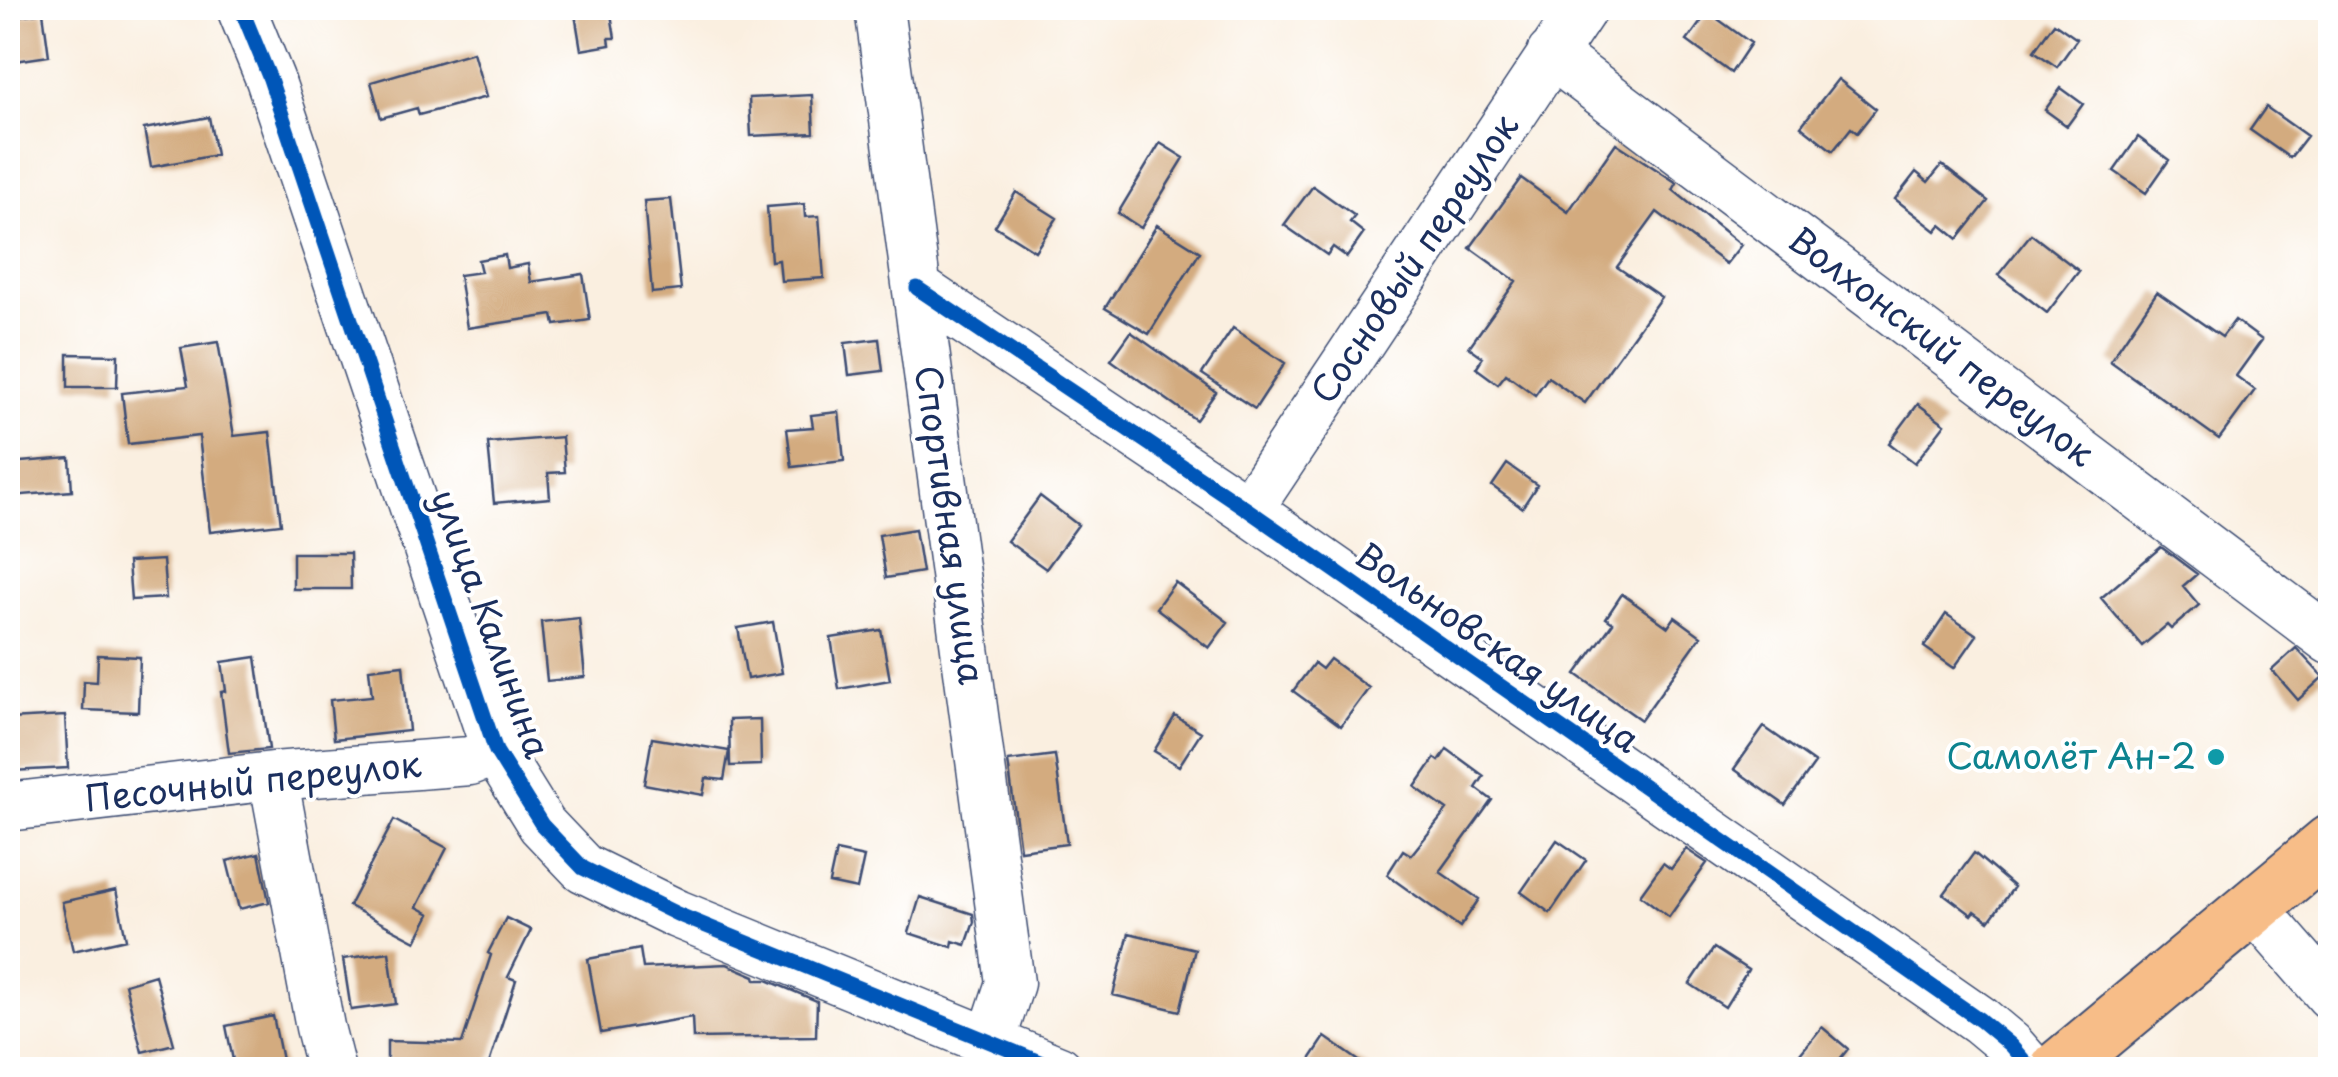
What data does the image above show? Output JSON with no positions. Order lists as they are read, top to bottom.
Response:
{
  "streets": {
    "street": [
      "Сосновый переулок",
      "Волхонский переулок",
      "Спортивная улица",
      "улица Калинина",
      "Вольновская улица",
      "Песочный переулок"
    ]
  },
  "crossings": [
    ["Сосновый переулок", "Волхонский переулок"],
    ["Сосновый переулок", "Вольновская улица"],
    ["Спортивная улица", "улица Калинина"],
    ["Спортивная улица", "Вольновская улица"],
    ["улица Калинина", "Песочный переулок"]
  ],
  "places": ["Самолёт Ан-2"]
}
